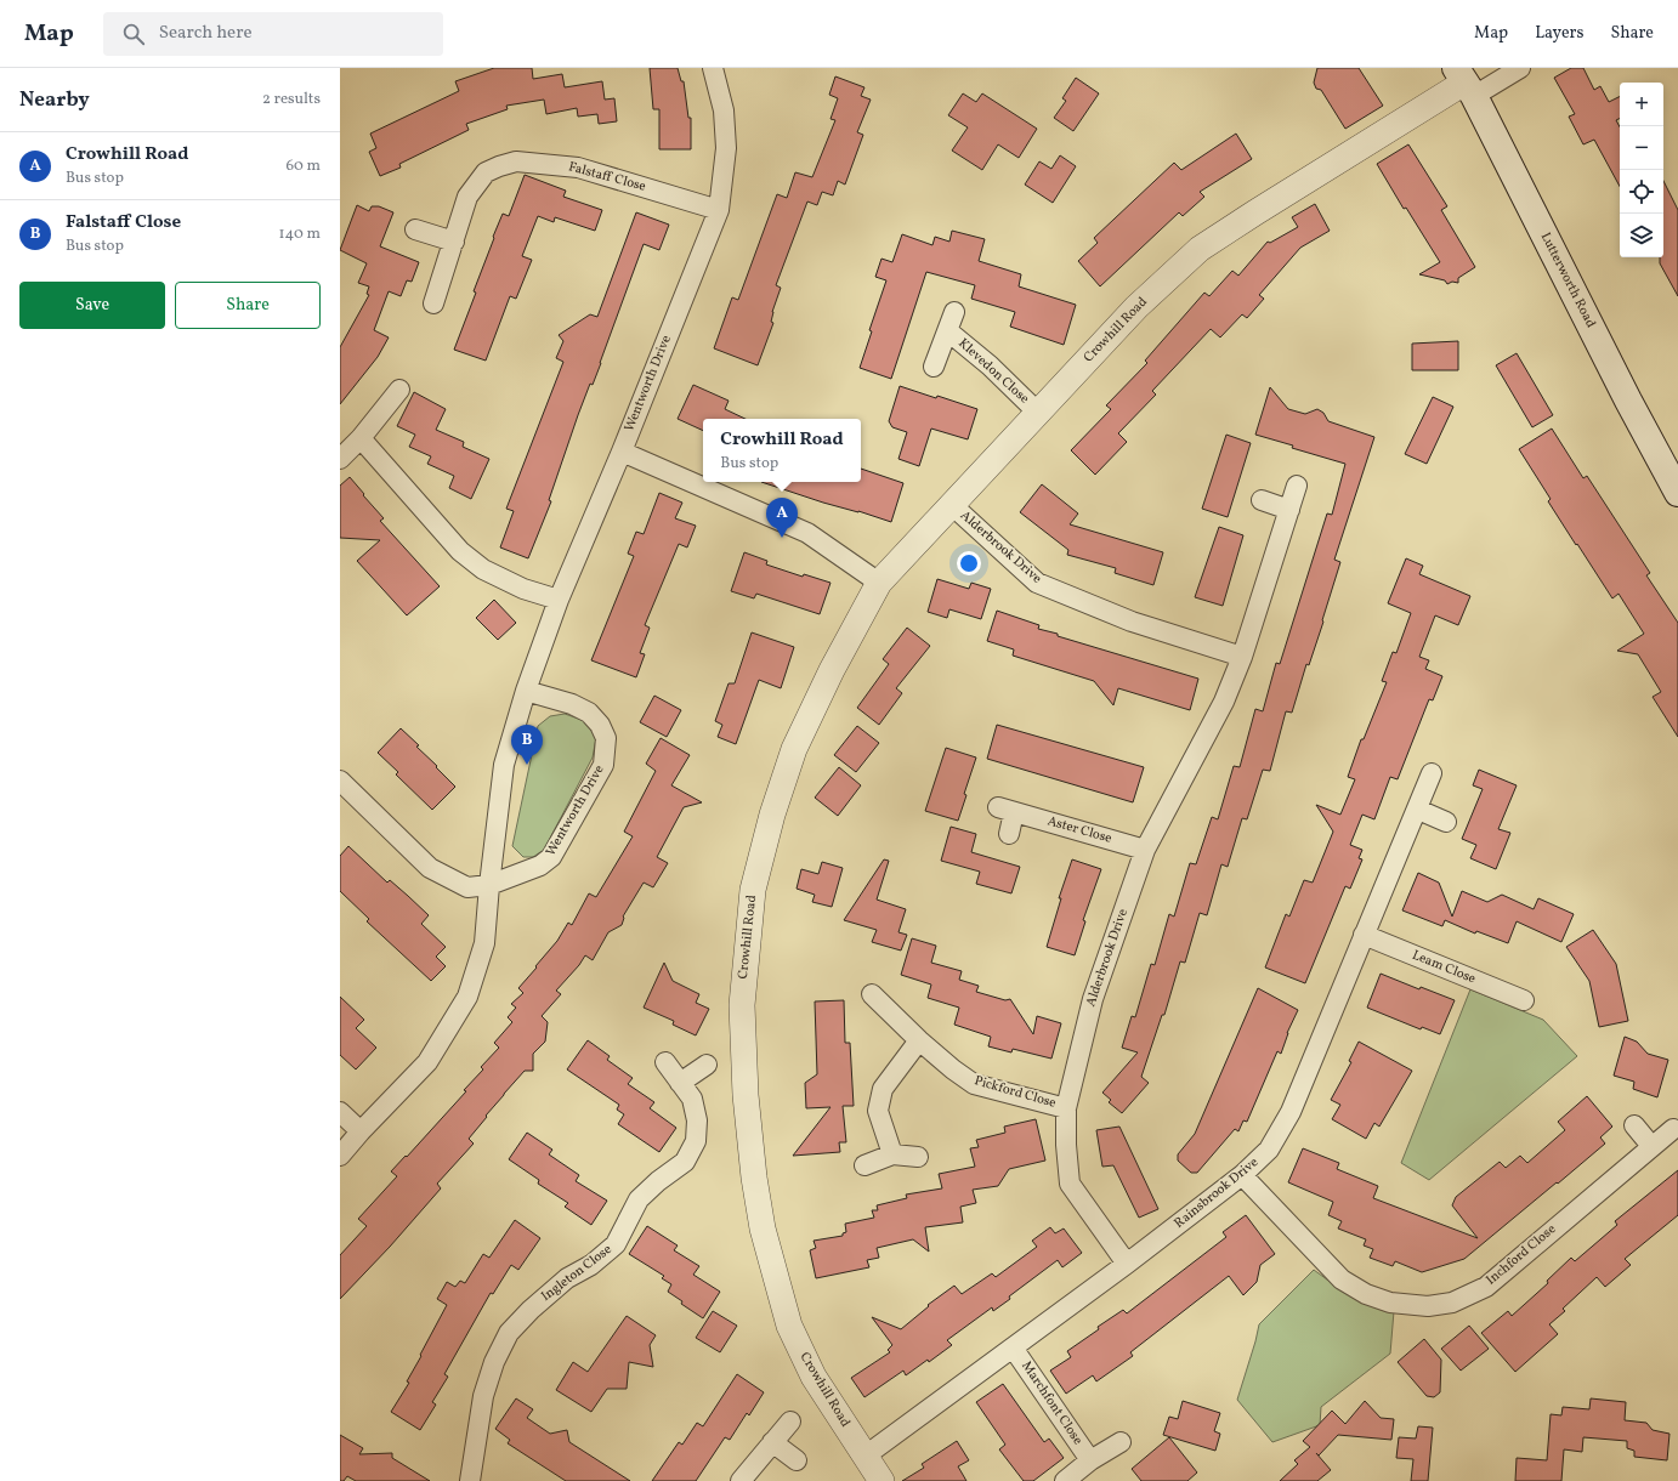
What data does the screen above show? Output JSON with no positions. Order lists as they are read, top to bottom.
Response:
{
  "streets": {
    "main road": ["Lutterworth Road"],
    "street": [
      "Falstaff Close",
      "Crowhill Road",
      "Klevedon Close",
      "Wentworth Drive",
      "Alderbrook Drive",
      "Aster Close",
      "Leam Close",
      "Pickford Close",
      "Rainsbrook Drive",
      "Inchford Close",
      "Ingleton Close",
      "Marchfont Close"
    ]
  },
  "crossings": [
    ["Falstaff Close", "Wentworth Drive"],
    ["Lutterworth Road", "Crowhill Road"],
    ["Crowhill Road", "Klevedon Close"],
    ["Crowhill Road", "Alderbrook Drive"],
    ["Crowhill Road", "Rainsbrook Drive"],
    ["Alderbrook Drive", "Aster Close"],
    ["Alderbrook Drive", "Pickford Close"],
    ["Alderbrook Drive", "Rainsbrook Drive"],
    ["Leam Close", "Rainsbrook Drive"],
    ["Rainsbrook Drive", "Inchford Close"],
    ["Rainsbrook Drive", "Marchfont Close"]
  ],
  "page": {
    "header": "Map",
    "search": "Search here",
    "nav": ["Map", "Layers", "Share"],
    "heading": ["Nearby", "2 results"],
    "map_buttons": ["+", "−"],
    "list": [
      {
        "mark": "A",
        "name": "Crowhill Road",
        "note": "Bus stop",
        "value": "60 m"
      },
      {
        "mark": "B",
        "name": "Falstaff Close",
        "note": "Bus stop",
        "value": "140 m"
      }
    ],
    "buttons": ["Save", "Share"],
    "popup": ["Crowhill Road", "Bus stop"],
    "pins": ["A", "B"]
  }
}
